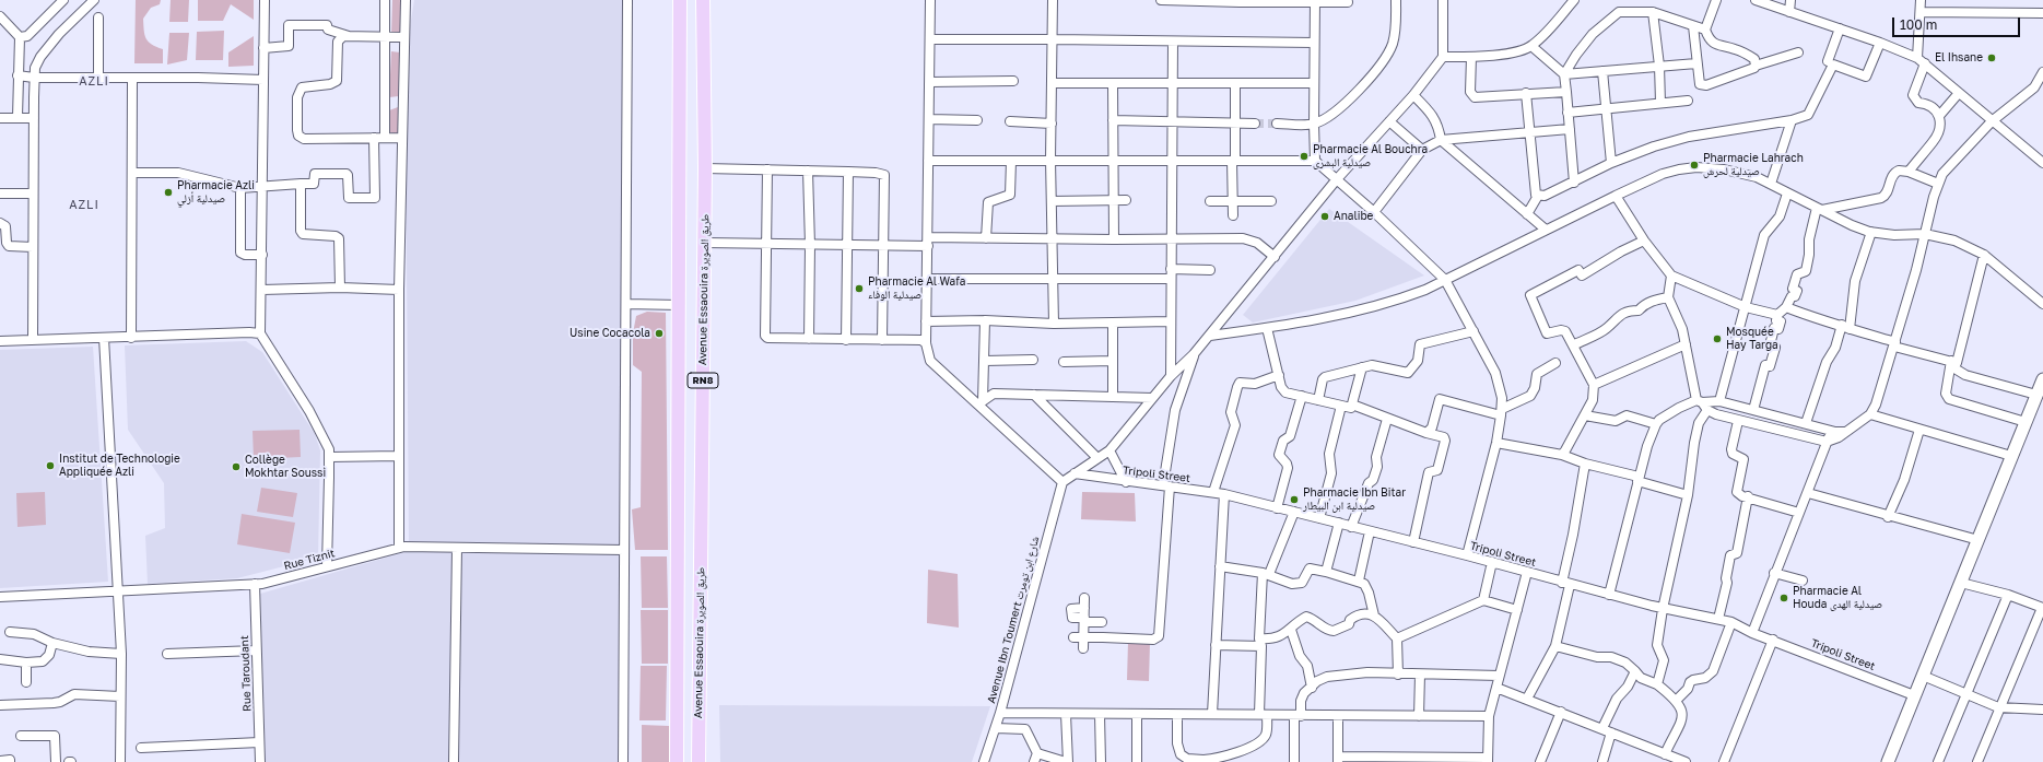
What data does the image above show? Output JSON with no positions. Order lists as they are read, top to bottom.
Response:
{
  "streets": {
    "main road": ["Avenue Essaouira طريق الصويرة", "RN8"],
    "street": [
      "Tripoli Street",
      "Rue Tiznit",
      "Avenue Ibn Toumert شارع ابن تومرت",
      "Rue Taroudant"
    ]
  },
  "crossings": [
    ["Rue Tiznit", "Rue Taroudant"]
  ],
  "districts": ["AZLI", "AZLI"],
  "places": [
    "El Ihsane",
    "Pharmacie Al Bouchra صيدلية البشرى",
    "Pharmacie Lahrach صيدلية لحرش",
    "Pharmacie Azli صيدلية أزلي",
    "Analibe",
    "Pharmacie Al Wafa صيدلية الوفاء",
    "Usine Cocacola",
    "Mosquée Hay Targa",
    "Institut de Technologie Appliquée Azli",
    "Collège Mokhtar Soussi",
    "Pharmacie Ibn Bitar صيدلية ابن البيطار",
    "Pharmacie Al Houda صيدلية الهدى"
  ],
  "scale_bar": "100 m"
}
